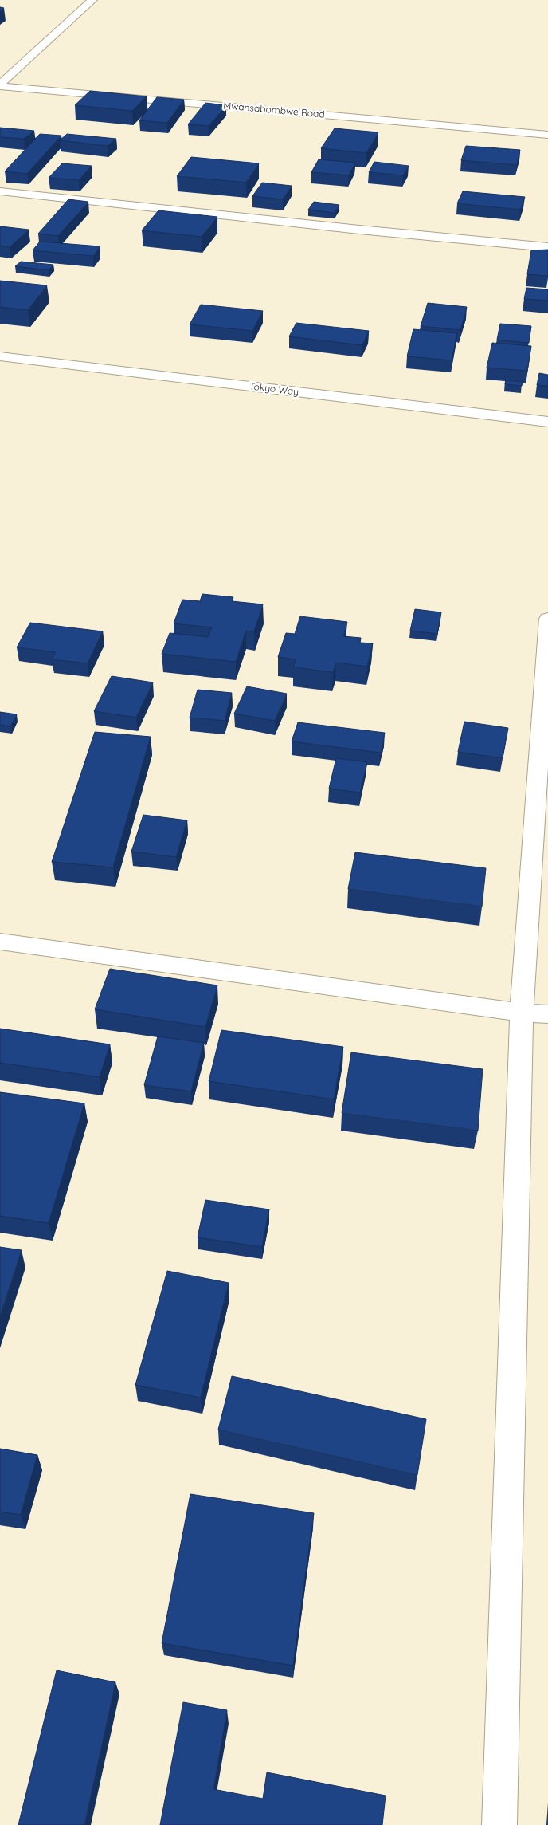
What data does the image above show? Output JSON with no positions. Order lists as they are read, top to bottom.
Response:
{
  "streets": {
    "street": ["Mwansabombwe Road", "Tokyo Way"]
  }
}
